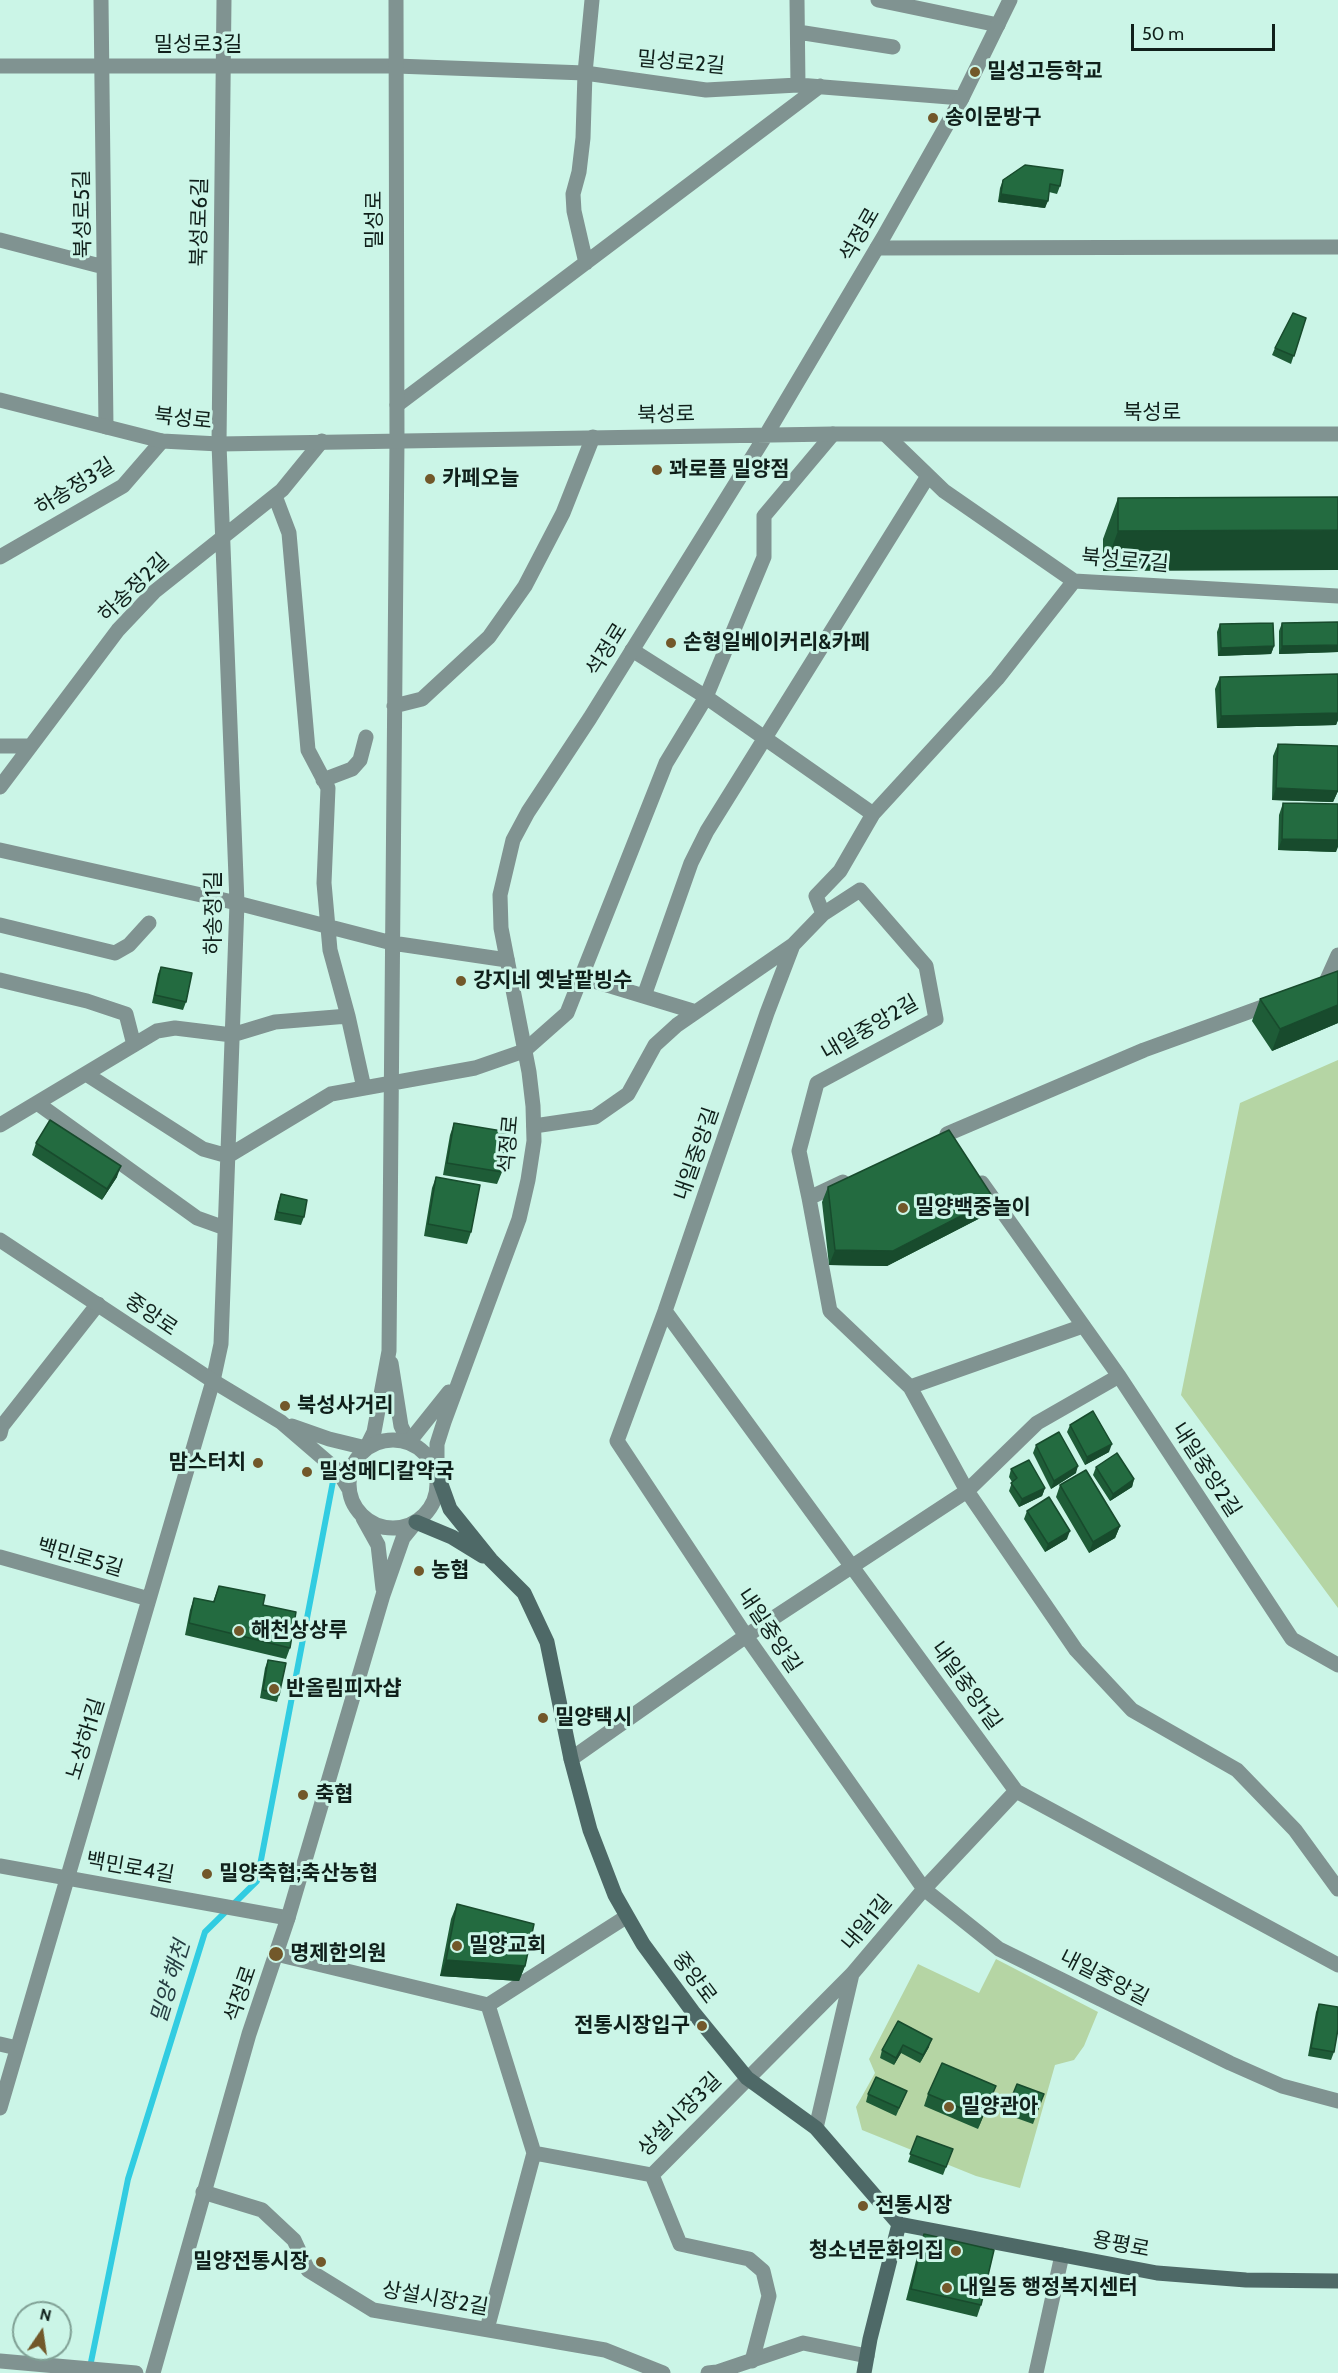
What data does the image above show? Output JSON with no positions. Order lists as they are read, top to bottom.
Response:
{
  "streets": {
    "main road": ["중앙로", "용평로"],
    "street": [
      "밀성로3길",
      "밀성로2길",
      "북성로5길",
      "밀성로",
      "북성로6길",
      "석정로",
      "북성로",
      "하송정3길",
      "북성로7길",
      "하송정2길",
      "하송정1길",
      "내일중앙2길",
      "내일중앙길",
      "백민로5길",
      "내일중앙1길",
      "노상하1길",
      "백민로4길",
      "내일1길",
      "상설시장3길",
      "상설시장2길"
    ]
  },
  "crossings": [
    ["밀성로3길", "밀성로2길"],
    ["밀성로3길", "북성로5길"],
    ["밀성로3길", "밀성로"],
    ["밀성로3길", "북성로6길"],
    ["밀성로2길", "밀성로"],
    ["밀성로2길", "석정로"],
    ["북성로5길", "북성로"],
    ["밀성로", "북성로"],
    ["북성로6길", "북성로"],
    ["북성로6길", "하송정1길"],
    ["석정로", "북성로"],
    ["석정로", "백민로4길"],
    ["석정로", "상설시장2길"],
    ["북성로", "하송정3길"],
    ["북성로", "북성로7길"],
    ["북성로", "하송정2길"],
    ["북성로", "하송정1길"],
    ["하송정2길", "하송정1길"],
    ["하송정1길", "중앙로"],
    ["하송정1길", "노상하1길"],
    ["내일중앙2길", "내일중앙길"],
    ["내일중앙길", "내일중앙1길"],
    ["내일중앙길", "내일1길"],
    ["중앙로", "노상하1길"],
    ["중앙로", "내일1길"],
    ["중앙로", "상설시장3길"],
    ["중앙로", "용평로"],
    ["백민로5길", "노상하1길"],
    ["내일중앙1길", "내일1길"],
    ["노상하1길", "백민로4길"],
    ["내일1길", "상설시장3길"]
  ],
  "water": ["밀양 해천"],
  "places": [
    "밀성고등학교",
    "송이문방구",
    "꽈로플 밀양점",
    "카페오늘",
    "손형일베이커리&카페",
    "강지네 옛날팥빙수",
    "밀양백중놀이",
    "북성사거리",
    "맘스터치",
    "밀성메디칼약국",
    "농협",
    "해천상상루",
    "반올림피자샵",
    "밀양택시",
    "축협",
    "밀양축협;축산농협",
    "밀양교회",
    "명제한의원",
    "전통시장입구",
    "밀양관아",
    "전통시장",
    "청소년문화의집",
    "밀양전통시장",
    "내일동 행정복지센터"
  ],
  "scale_bar": "50 m",
  "north": "top"
}
